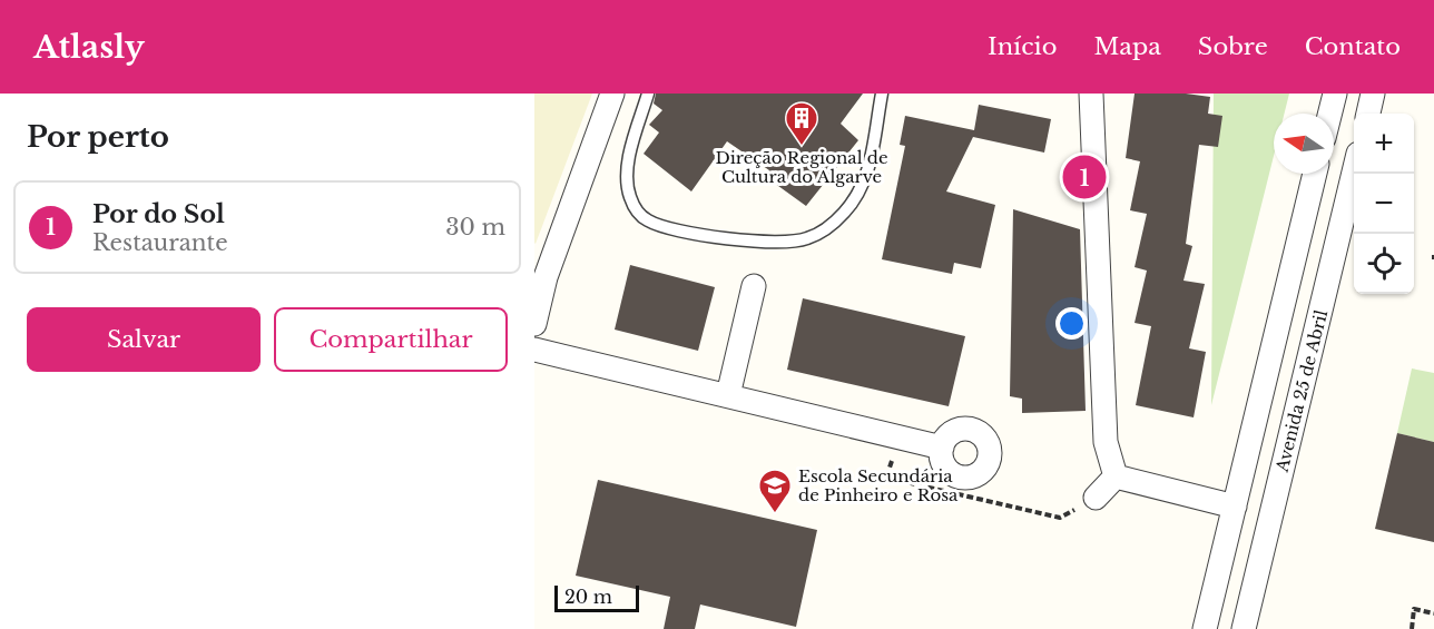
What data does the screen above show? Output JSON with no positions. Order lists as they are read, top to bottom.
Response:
{
  "streets": {
    "street": ["Avenida 25 de Abril"]
  },
  "places": {
    "building": ["Direção Regional de Cultura do Algarve"],
    "school or university": ["Escola Secundária de Pinheiro e Rosa"]
  },
  "scale_bar": "20 m",
  "north": "left",
  "page": {
    "header": "Atlasly",
    "nav": [
      "Início",
      "Mapa",
      "Sobre",
      "Contato"
    ],
    "heading": "Por perto",
    "map_buttons": ["+", "−"],
    "pins": "1",
    "list": [
      {
        "mark": "1",
        "name": "Por do Sol",
        "note": "Restaurante",
        "value": "30 m"
      }
    ],
    "buttons": ["Salvar", "Compartilhar"],
    "scale": "20 m"
  }
}
